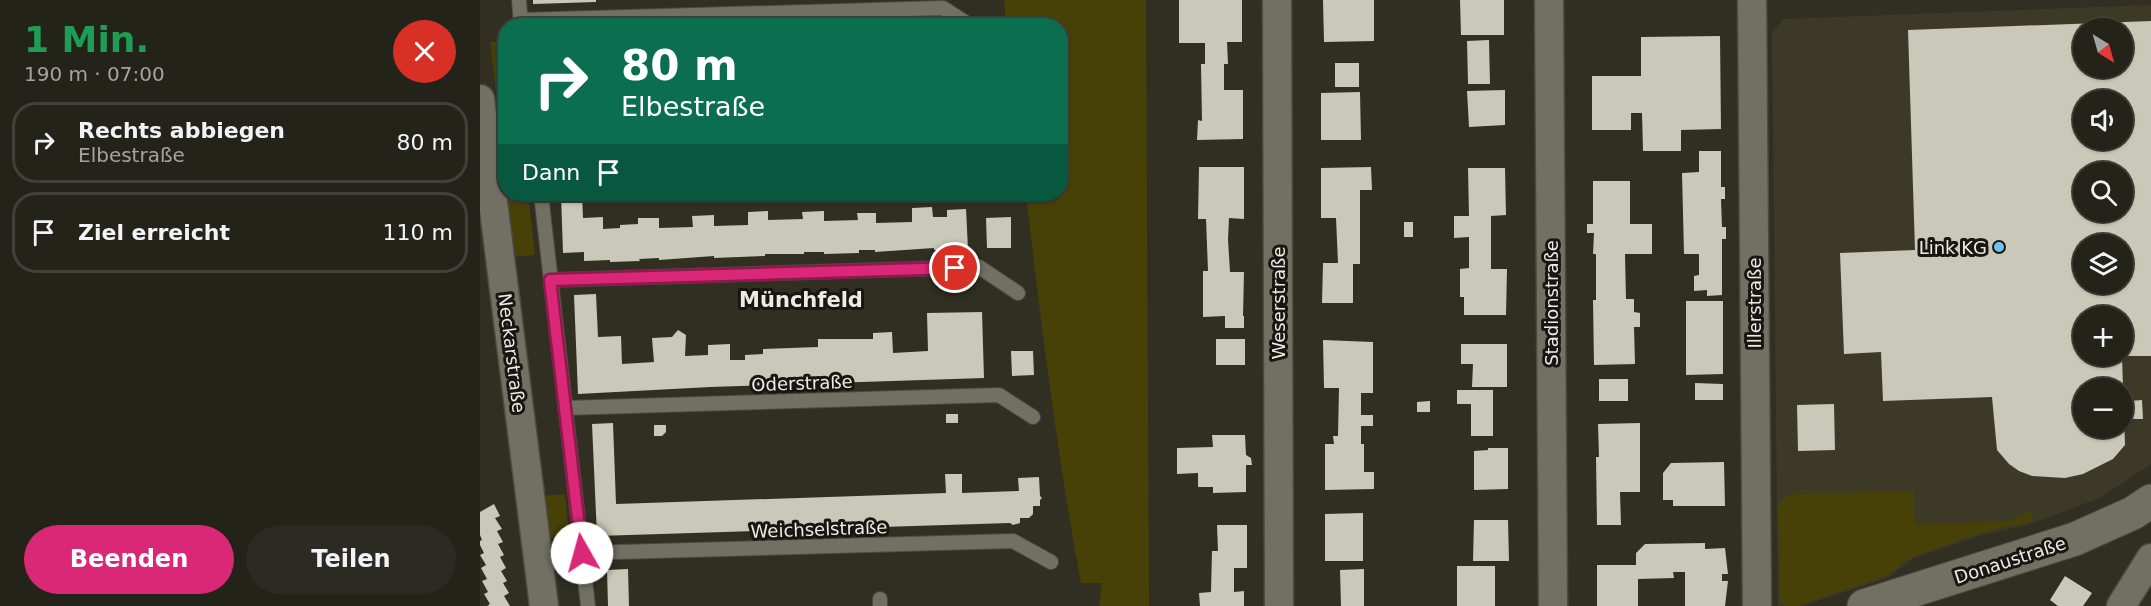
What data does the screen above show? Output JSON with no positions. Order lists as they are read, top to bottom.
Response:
{
  "streets": {
    "street": [
      "Weserstraße",
      "Stadionstraße",
      "Illerstraße",
      "Neckarstraße",
      "Donaustraße"
    ],
    "lane": ["Oderstraße", "Weichselstraße"]
  },
  "crossings": [
    ["Neckarstraße", "Weichselstraße"]
  ],
  "districts": ["Münchfeld"],
  "places": ["Link KG"],
  "north": "bottom right",
  "page": {
    "heading": ["1 Min.", "190 m · 07:00"],
    "map_buttons": ["+", "−"],
    "turn": ["80 m", "Elbestraße"],
    "list": [
      {
        "name": "Rechts abbiegen",
        "note": "Elbestraße",
        "value": "80 m"
      },
      {
        "name": "Ziel erreicht",
        "value": "110 m"
      }
    ],
    "then": "Dann",
    "buttons": ["Beenden", "Teilen"]
  }
}
